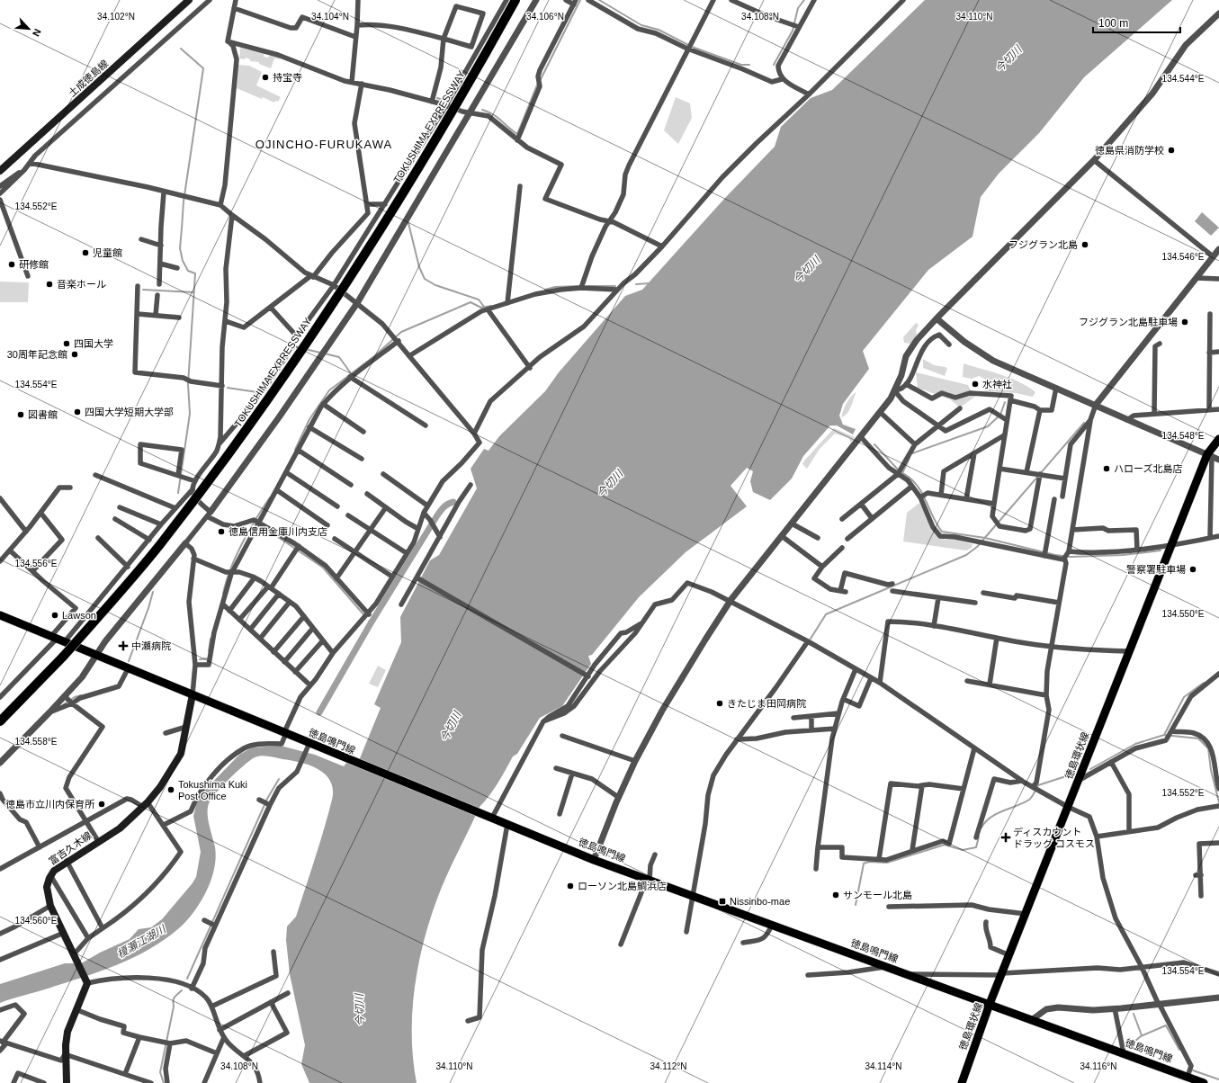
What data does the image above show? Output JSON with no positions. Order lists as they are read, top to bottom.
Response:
{
  "streets": {
    "highway": ["TOKUSHIMA EXPRESSWAY"],
    "main road": [
      "土成徳島線",
      "徳島鳴門線",
      "徳島環状線",
      "富吉久木線"
    ]
  },
  "crossings": [
    ["徳島鳴門線", "徳島環状線"],
    ["徳島鳴門線", "富吉久木線"]
  ],
  "districts": ["OJINCHO-FURUKAWA"],
  "water": ["今切川", "榎瀬江湖川"],
  "places": {
    "other": [
      "持宝寺",
      "徳島県消防学校",
      "フジグラン北島",
      "児童館",
      "研修館",
      "音楽ホール",
      "フジグラン北島駐車場",
      "四国大学",
      "30周年記念館",
      "水神社",
      "四国大学短期大学部",
      "図書館",
      "ハローズ北島店",
      "徳島信用金庫川内支店",
      "警察署駐車場",
      "Lawson",
      "きたじま田岡病院",
      "Tokushima Kuki Post Office",
      "徳島市立川内保育所",
      "ローソン北島鯛浜店",
      "サンモール北島"
    ],
    "health": ["中瀬病院", "ディスカウント ドラッグ コスモス"],
    "transit": ["Nissinbo-mae"]
  },
  "scale_bar": "100 m",
  "north": "bottom right",
  "coordinates": [
    "34.102°N",
    "34.104°N",
    "34.106°N",
    "34.108°N",
    "34.110°N",
    "134.544°E",
    "134.552°E",
    "134.546°E",
    "134.554°E",
    "134.548°E",
    "134.556°E",
    "134.550°E",
    "134.558°E",
    "134.560°E",
    "34.112°N",
    "34.114°N",
    "34.116°N"
  ]
}
